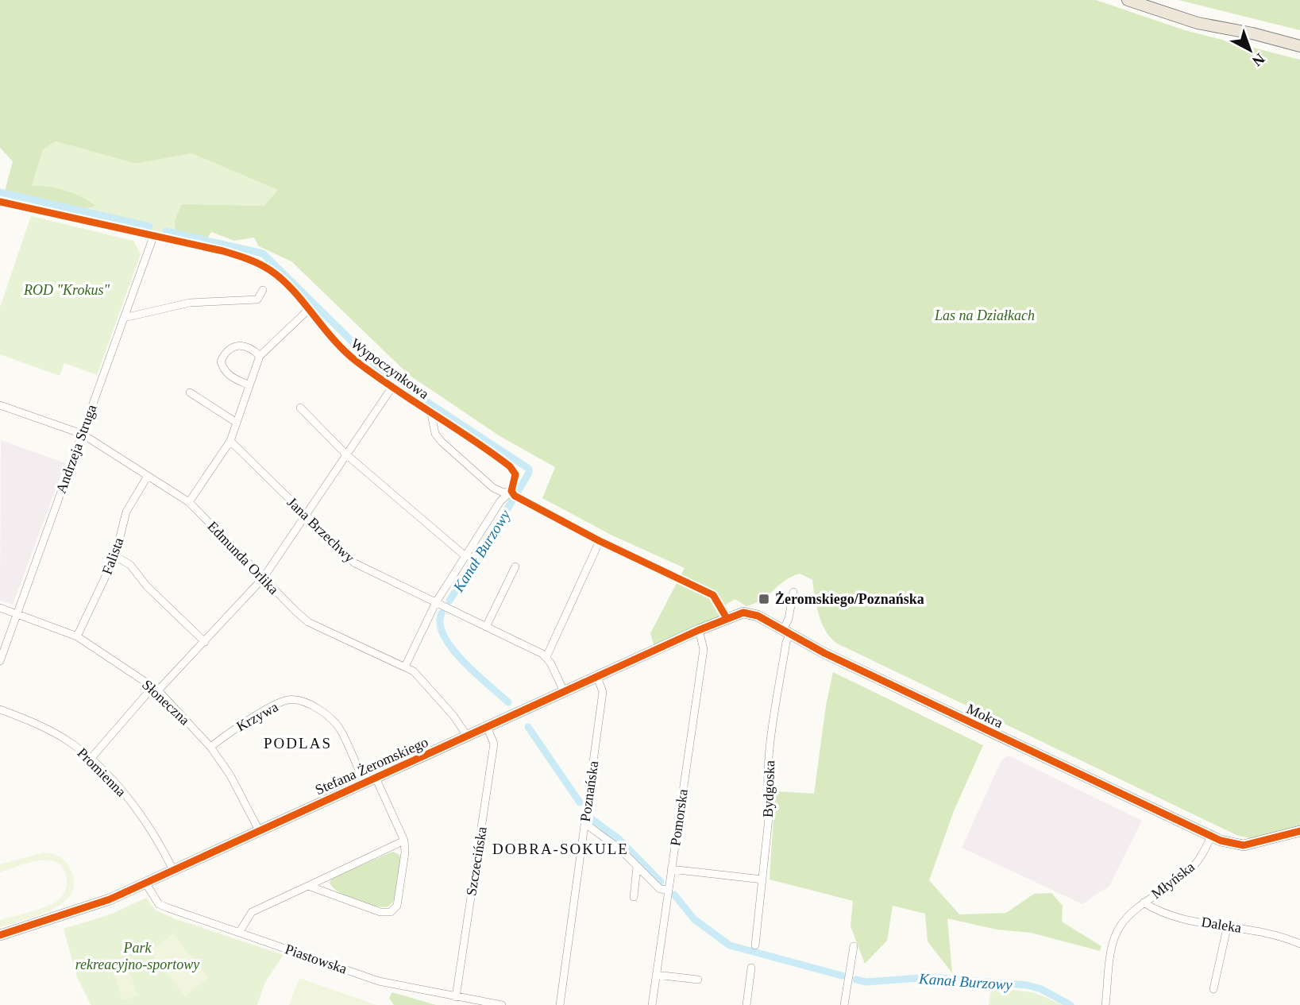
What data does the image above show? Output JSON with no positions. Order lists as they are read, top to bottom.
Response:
{
  "streets": {
    "street": [
      "Wypoczynkowa",
      "Andrzeja Struga",
      "Jana Brzechwy",
      "Falista",
      "Edmunda Orlika",
      "Słoneczna",
      "Mokra",
      "Krzywa",
      "Stefana Żeromskiego",
      "Promienna",
      "Bydgoska",
      "Poznańska",
      "Pomorska",
      "Szczecińska",
      "Młyńska",
      "Daleka",
      "Piastowska"
    ]
  },
  "crossings": [
    ["Wypoczynkowa", "Andrzeja Struga"],
    ["Wypoczynkowa", "Stefana Żeromskiego"],
    ["Andrzeja Struga", "Edmunda Orlika"],
    ["Andrzeja Struga", "Słoneczna"],
    ["Falista", "Edmunda Orlika"],
    ["Falista", "Słoneczna"],
    ["Edmunda Orlika", "Stefana Żeromskiego"],
    ["Słoneczna", "Krzywa"],
    ["Słoneczna", "Stefana Żeromskiego"],
    ["Mokra", "Stefana Żeromskiego"],
    ["Mokra", "Bydgoska"],
    ["Mokra", "Młyńska"],
    ["Krzywa", "Stefana Żeromskiego"],
    ["Stefana Żeromskiego", "Promienna"],
    ["Stefana Żeromskiego", "Poznańska"],
    ["Stefana Żeromskiego", "Pomorska"],
    ["Stefana Żeromskiego", "Szczecińska"],
    ["Stefana Żeromskiego", "Piastowska"],
    ["Szczecińska", "Piastowska"],
    ["Młyńska", "Daleka"]
  ],
  "districts": ["PODLAS", "DOBRA-SOKULE"],
  "water": ["Kanał Burzowy"],
  "parks": ["ROD \"Krokus\"", "Las na Działkach", "Park rekreacyjno-sportowy"],
  "places": {
    "transit": ["Żeromskiego/Poznańska"]
  },
  "north": "bottom right"
}
